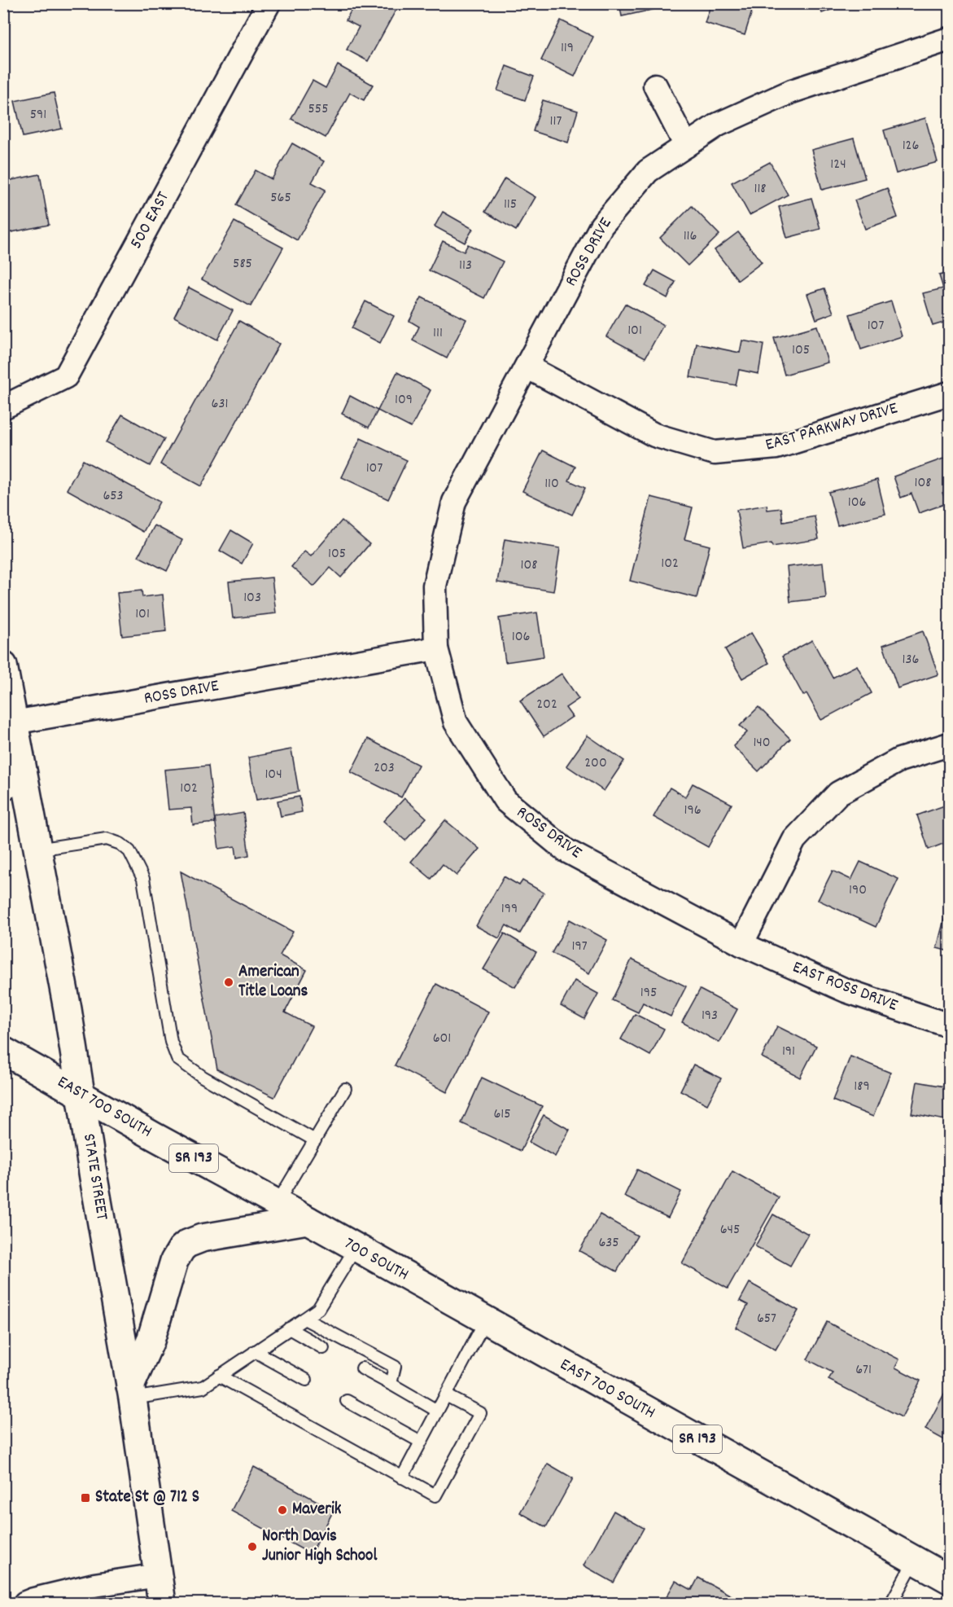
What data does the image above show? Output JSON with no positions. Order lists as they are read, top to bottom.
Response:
{
  "streets": {
    "main road": [
      "EAST 700 SOUTH",
      "SR 193",
      "STATE STREET",
      "700 SOUTH"
    ],
    "street": [
      "500 EAST",
      "ROSS DRIVE",
      "EAST PARKWAY DRIVE",
      "EAST ROSS DRIVE"
    ]
  },
  "crossings": [
    ["ROSS DRIVE", "EAST PARKWAY DRIVE"],
    ["ROSS DRIVE", "EAST ROSS DRIVE"],
    ["ROSS DRIVE", "STATE STREET"],
    ["EAST 700 SOUTH", "STATE STREET"],
    ["EAST 700 SOUTH", "700 SOUTH"]
  ],
  "places": {
    "other": ["American Title Loans", "Maverik", "North Davis Junior High School"],
    "transit": ["State St @ 712 S"]
  },
  "house_numbers": [
    "119",
    "555",
    "591",
    "117",
    "126",
    "124",
    "118",
    "565",
    "115",
    "116",
    "585",
    "113",
    "107",
    "101",
    "111",
    "105",
    "109",
    "631",
    "107",
    "108",
    "110",
    "653",
    "106",
    "105",
    "102",
    "108",
    "103",
    "101",
    "106",
    "136",
    "202",
    "140",
    "200",
    "203",
    "104",
    "102",
    "196",
    "190",
    "199",
    "197",
    "195",
    "193",
    "601",
    "191",
    "189",
    "615",
    "645",
    "635",
    "657",
    "671"
  ]
}
